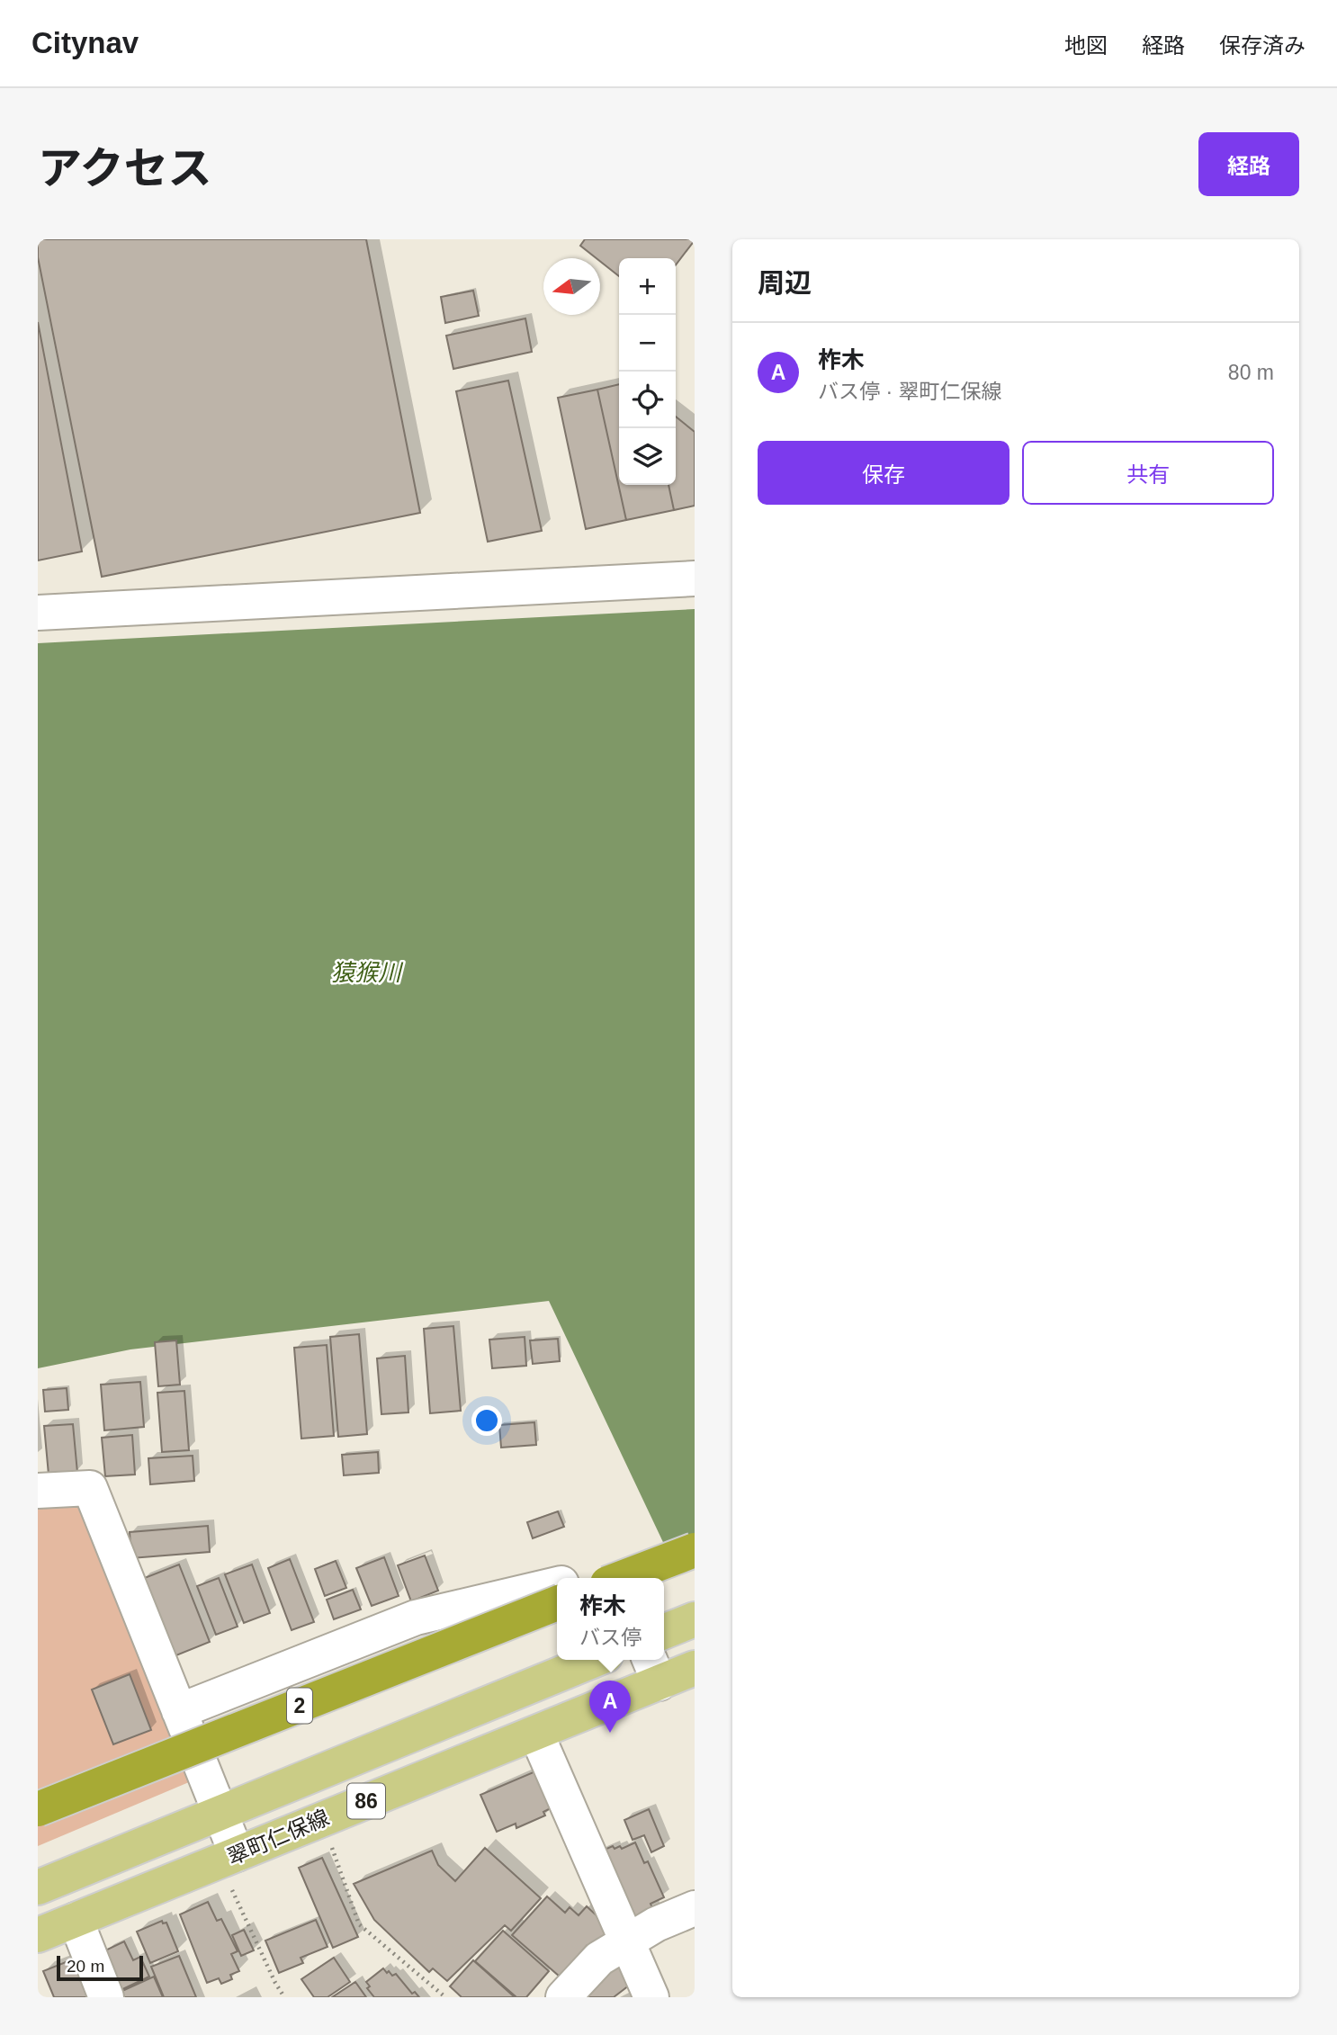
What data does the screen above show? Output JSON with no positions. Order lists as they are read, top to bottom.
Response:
{
  "streets": {
    "highway": ["2"],
    "main road": ["86", "翠町仁保線"]
  },
  "water": ["猿猴川"],
  "scale_bar": "20 m",
  "north": "left",
  "page": {
    "header": "Citynav",
    "nav": ["地図", "経路", "保存済み"],
    "title": "アクセス",
    "buttons": [
      "経路",
      ["保存", "共有"]
    ],
    "heading": "周辺",
    "map_buttons": ["+", "−"],
    "list": [
      {
        "mark": "A",
        "name": "柞木",
        "note": "バス停 · 翠町仁保線",
        "value": "80 m"
      }
    ],
    "popup": ["柞木", "バス停"],
    "pins": "A",
    "scale": "20 m"
  }
}
